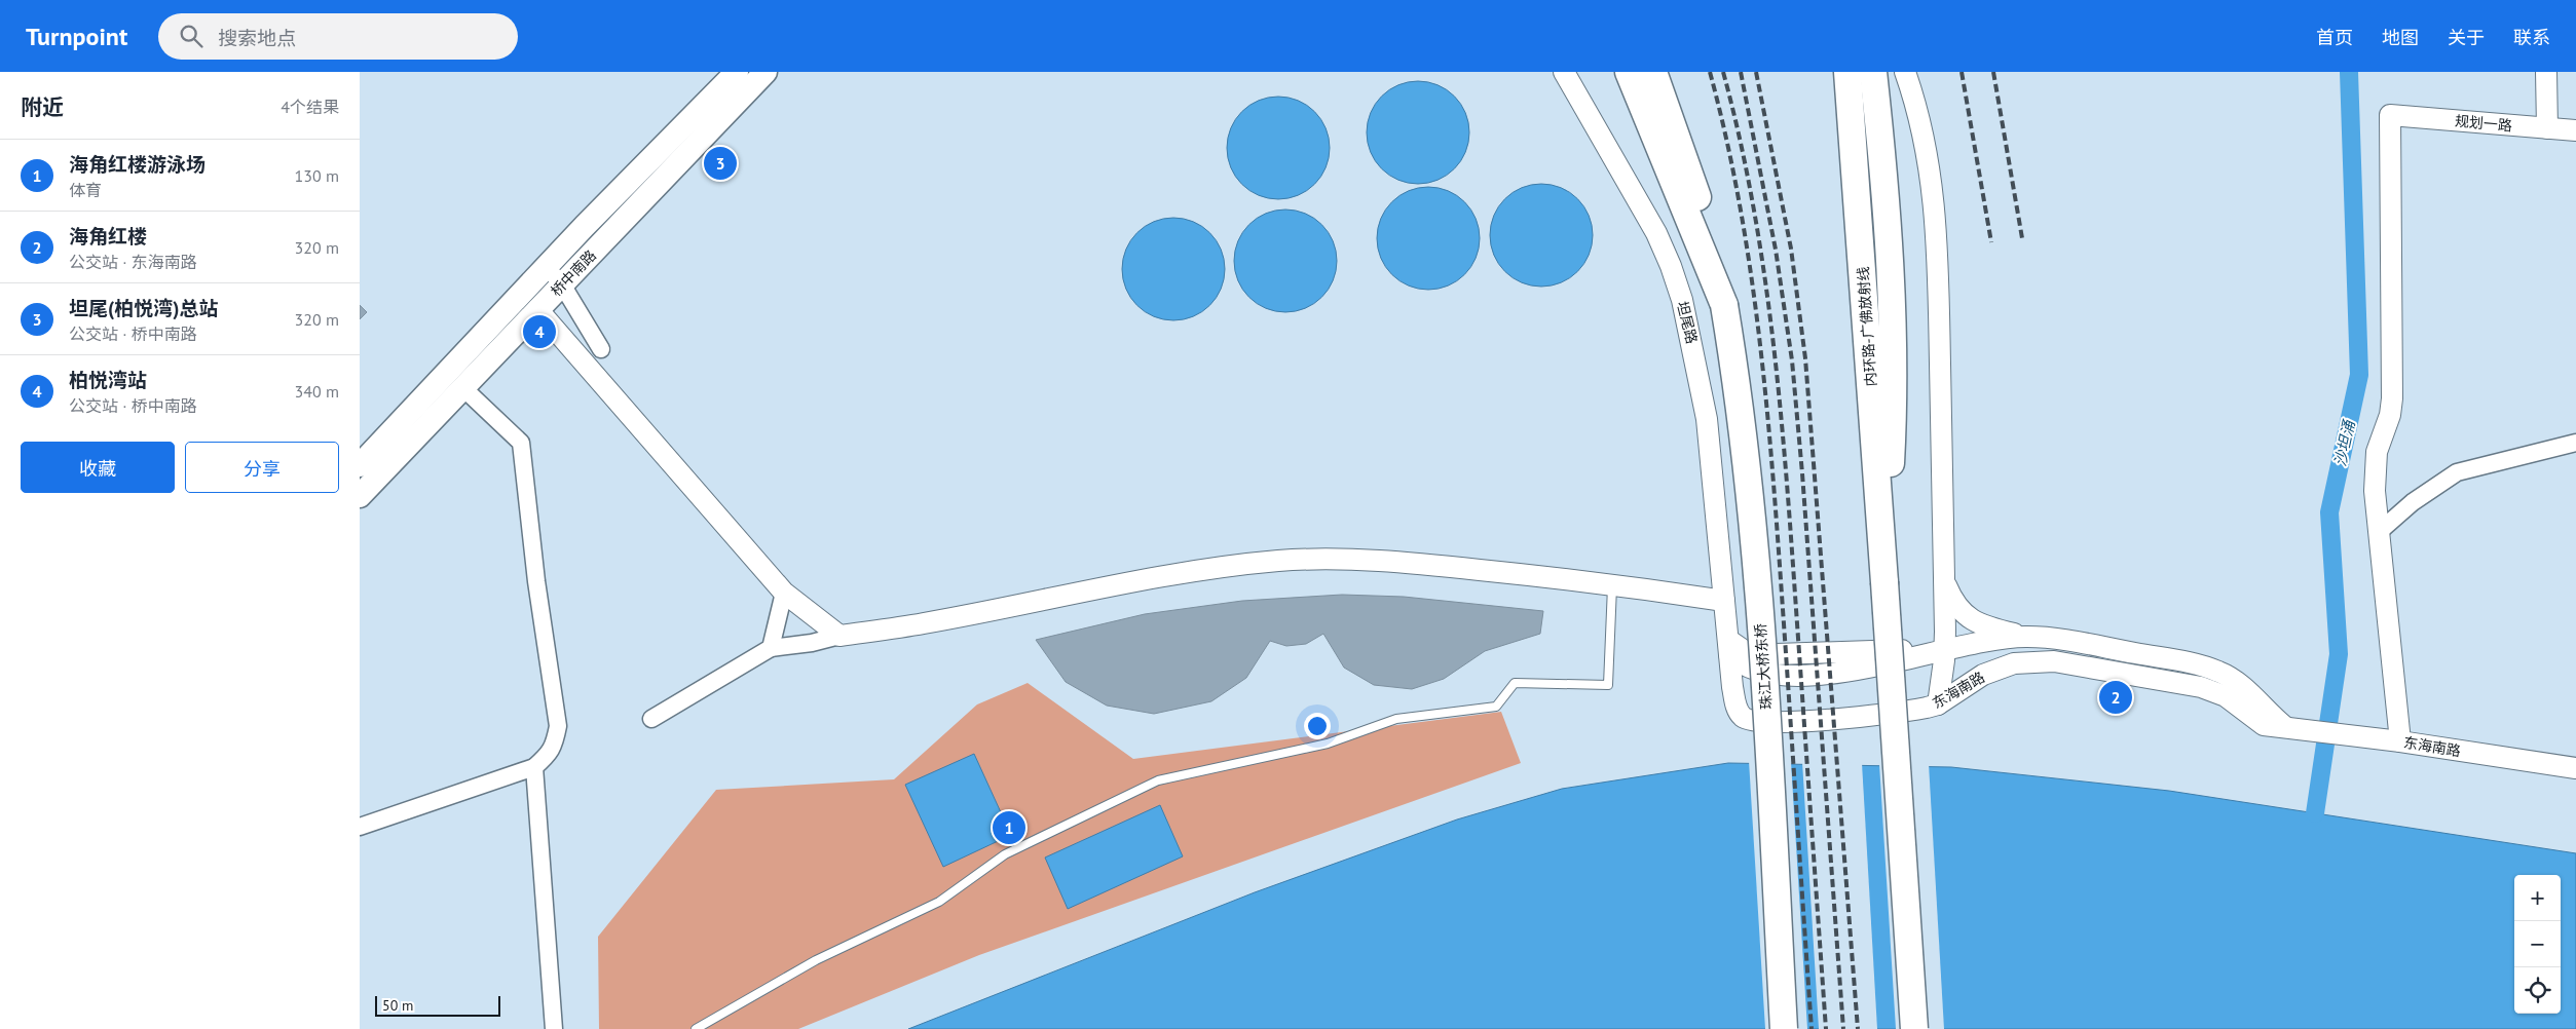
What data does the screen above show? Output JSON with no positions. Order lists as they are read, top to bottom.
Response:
{
  "streets": {
    "highway": ["内环路-广佛放射线", "珠江大桥东桥"],
    "main road": ["桥中南路"],
    "street": ["规划一路", "坦尾路", "东海南路"]
  },
  "crossings": [
    ["坦尾路", "东海南路"]
  ],
  "water": ["沙坦涌"],
  "scale_bar": "50 m",
  "page": {
    "header": "Turnpoint",
    "search": "搜索地点",
    "nav": [
      "首页",
      "地图",
      "关于",
      "联系"
    ],
    "heading": ["附近", "4个结果"],
    "list": [
      {
        "mark": "1",
        "name": "海角红楼游泳场",
        "note": "体育",
        "value": "130 m"
      },
      {
        "mark": "2",
        "name": "海角红楼",
        "note": "公交站 · 东海南路",
        "value": "320 m"
      },
      {
        "mark": "3",
        "name": "坦尾(柏悦湾)总站",
        "note": "公交站 · 桥中南路",
        "value": "320 m"
      },
      {
        "mark": "4",
        "name": "柏悦湾站",
        "note": "公交站 · 桥中南路",
        "value": "340 m"
      }
    ],
    "pins": [
      "3",
      "4",
      "2",
      "1"
    ],
    "buttons": ["收藏", "分享"],
    "map_buttons": ["+", "−"],
    "scale": "50 m"
  }
}
